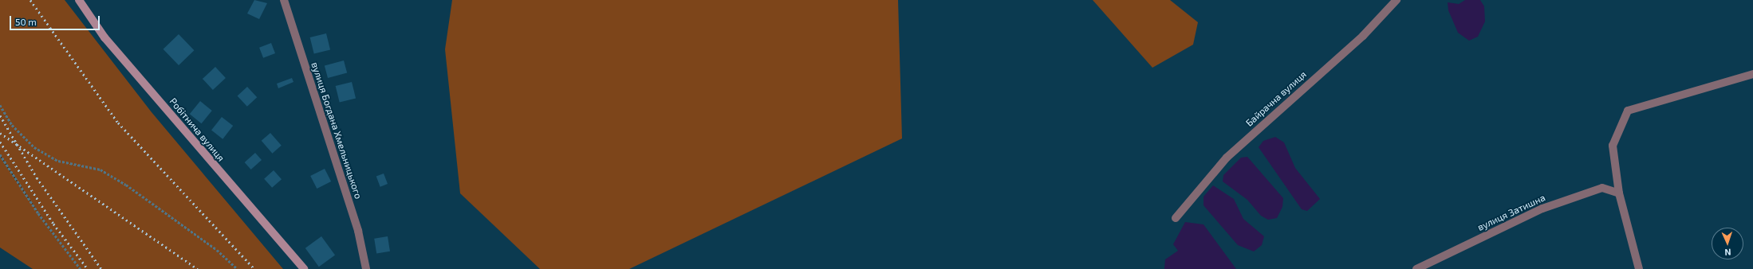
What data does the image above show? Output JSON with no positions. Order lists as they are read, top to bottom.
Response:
{
  "streets": {
    "street": [
      "Байрачна вулиця",
      "Робітнича вулиця",
      "вулиця Богдана Хмельницького",
      "вулиця Затишна"
    ]
  },
  "scale_bar": "50 m",
  "north": "bottom"
}
